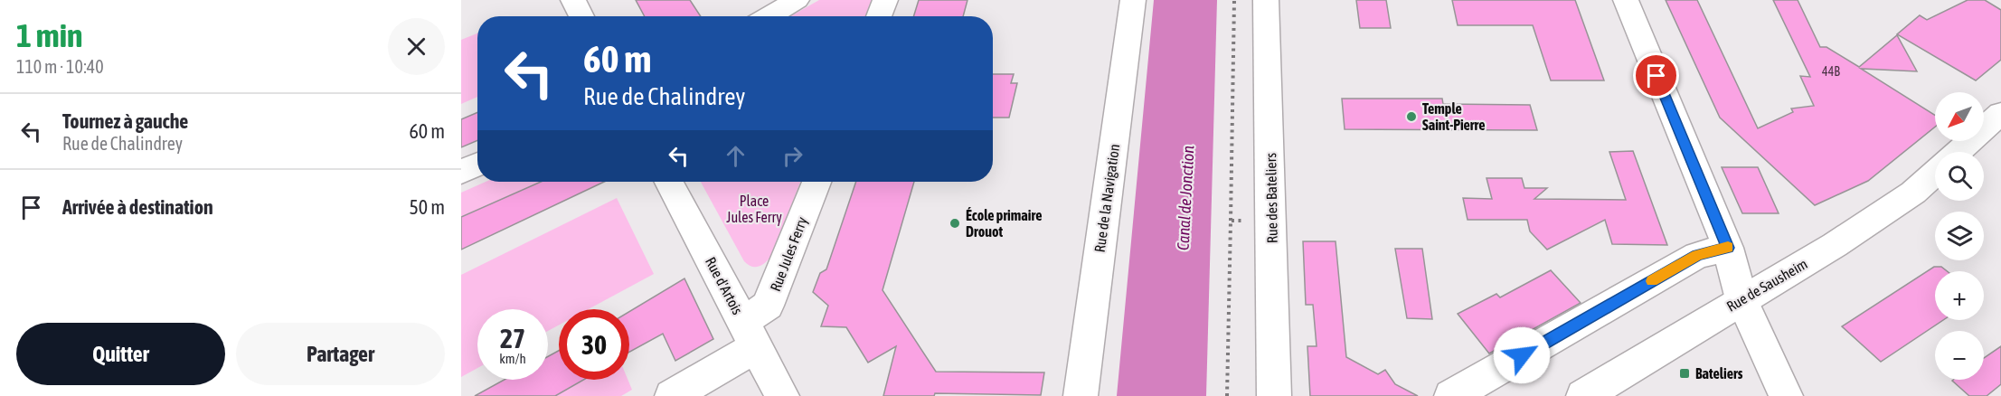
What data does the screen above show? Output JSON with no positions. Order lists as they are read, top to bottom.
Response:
{
  "streets": {
    "street": [
      "Rue de la Navigation",
      "Rue des Bateliers",
      "Rue Jules Ferry",
      "Rue de Sausheim",
      "Rue d'Artois"
    ]
  },
  "crossings": [
    ["Rue Jules Ferry", "Rue d'Artois"]
  ],
  "water": ["Canal de Jonction"],
  "parks": ["Place Jules Ferry"],
  "places": {
    "other": ["Temple Saint-Pierre", "École primaire Drouot"],
    "transit": ["Bateliers"]
  },
  "house_numbers": ["44B"],
  "north": "bottom left",
  "page": {
    "heading": ["1 min", "110 m · 10:40"],
    "turn": ["60 m", "Rue de Chalindrey"],
    "list": [
      {
        "name": "Tournez à gauche",
        "note": "Rue de Chalindrey",
        "value": "60 m"
      },
      {
        "name": "Arrivée à destination",
        "value": "50 m"
      }
    ],
    "map_buttons": ["+", "−"],
    "speed": "27 km/h",
    "limit": "30",
    "buttons": ["Quitter", "Partager"]
  }
}
